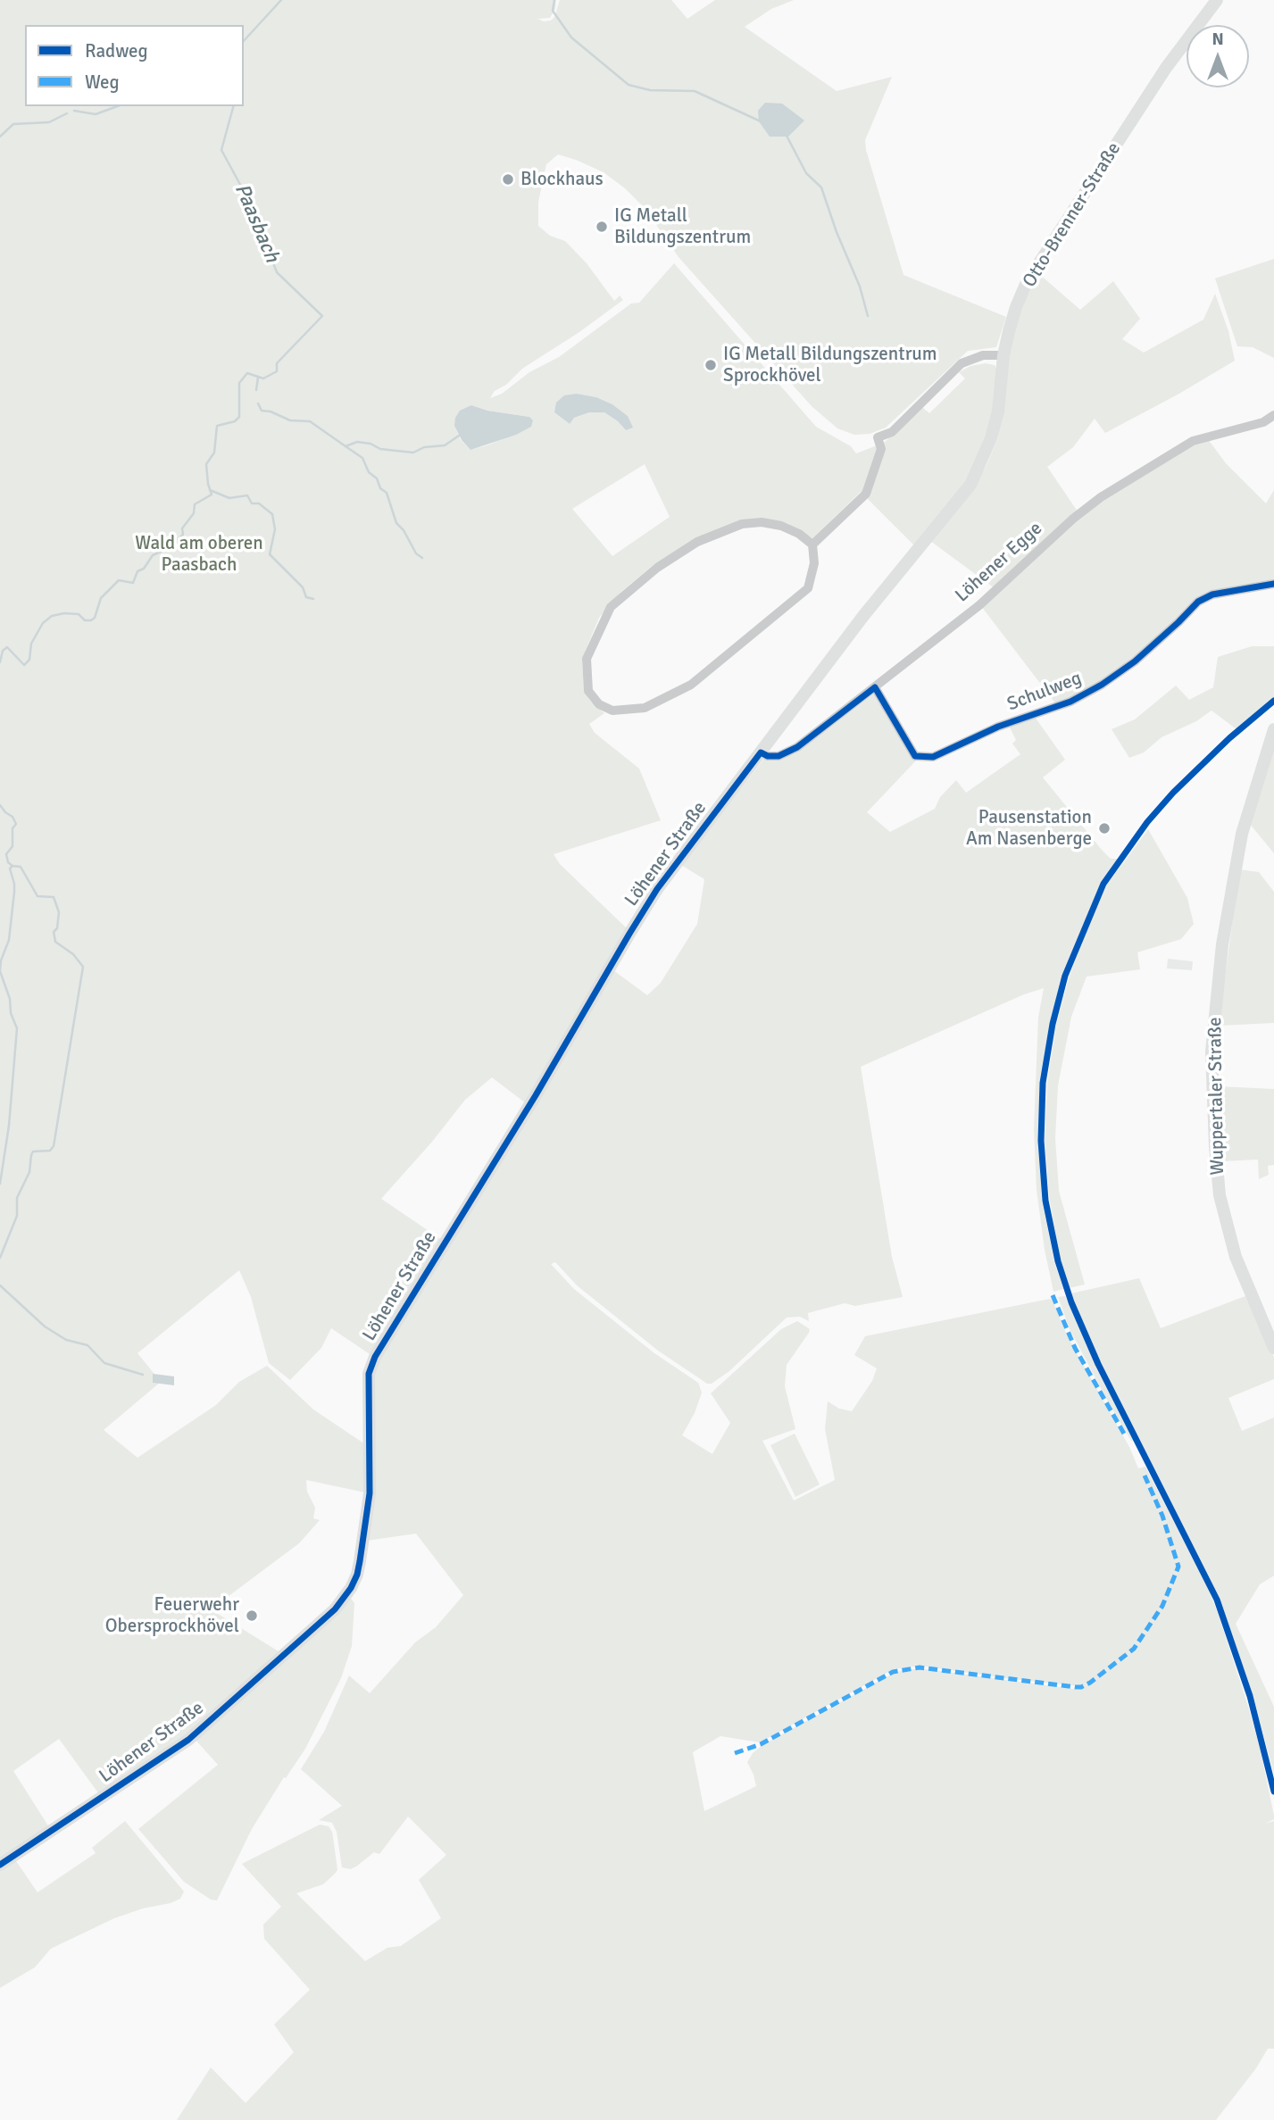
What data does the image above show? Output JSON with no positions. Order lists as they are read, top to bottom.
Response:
{
  "streets": {
    "street": [
      "Otto-Brenner-Straße",
      "Löhener Egge",
      "Schulweg",
      "Löhener Straße",
      "Wuppertaler Straße"
    ]
  },
  "crossings": [
    ["Otto-Brenner-Straße", "Löhener Straße"],
    ["Löhener Egge", "Schulweg"],
    ["Löhener Egge", "Löhener Straße"]
  ],
  "water": ["Paasbach"],
  "parks": ["Wald am oberen Paasbach"],
  "places": [
    "Blockhaus",
    "IG Metall Bildungszentrum",
    "IG Metall Bildungszentrum Sprockhövel",
    "Pausenstation Am Nasenberge",
    "Feuerwehr Obersprockhövel"
  ],
  "legend": ["Radweg", "Weg"],
  "north": "top"
}
